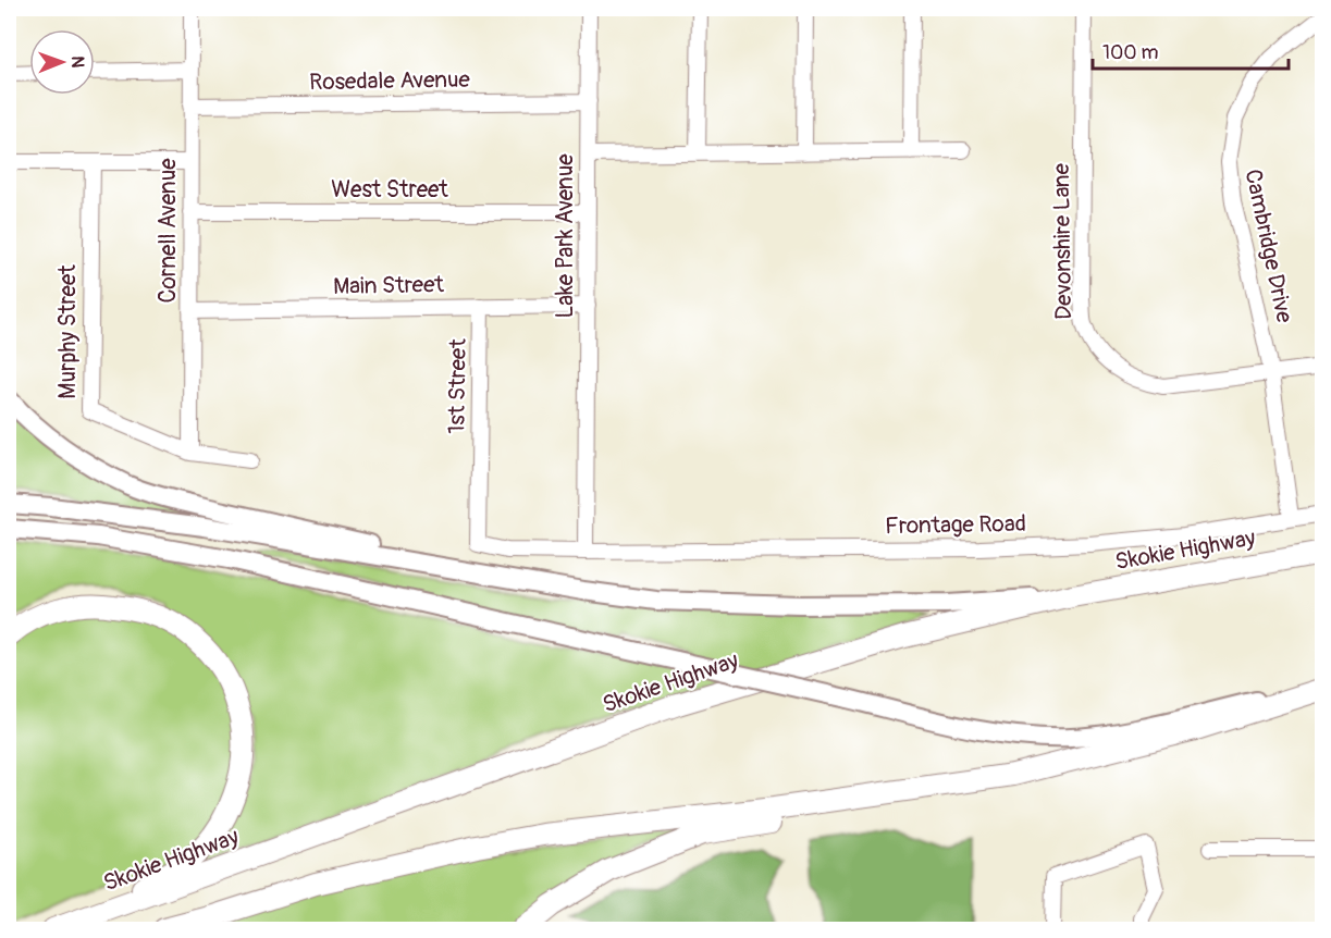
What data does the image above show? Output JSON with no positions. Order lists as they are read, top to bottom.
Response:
{
  "streets": {
    "highway": ["Skokie Highway"],
    "street": [
      "Rosedale Avenue",
      "West Street",
      "Cornell Avenue",
      "Lake Park Avenue",
      "Devonshire Lane",
      "Cambridge Drive",
      "Main Street",
      "Murphy Street",
      "1st Street",
      "Frontage Road"
    ]
  },
  "crossings": [
    ["Rosedale Avenue", "Cornell Avenue"],
    ["Rosedale Avenue", "Lake Park Avenue"],
    ["West Street", "Cornell Avenue"],
    ["West Street", "Lake Park Avenue"],
    ["Cornell Avenue", "Main Street"],
    ["Cornell Avenue", "Murphy Street"],
    ["Lake Park Avenue", "Main Street"],
    ["Lake Park Avenue", "1st Street"],
    ["Lake Park Avenue", "Frontage Road"],
    ["Devonshire Lane", "Cambridge Drive"],
    ["Cambridge Drive", "Frontage Road"],
    ["Main Street", "1st Street"],
    ["1st Street", "Frontage Road"]
  ],
  "scale_bar": "100 m",
  "north": "right"
}
